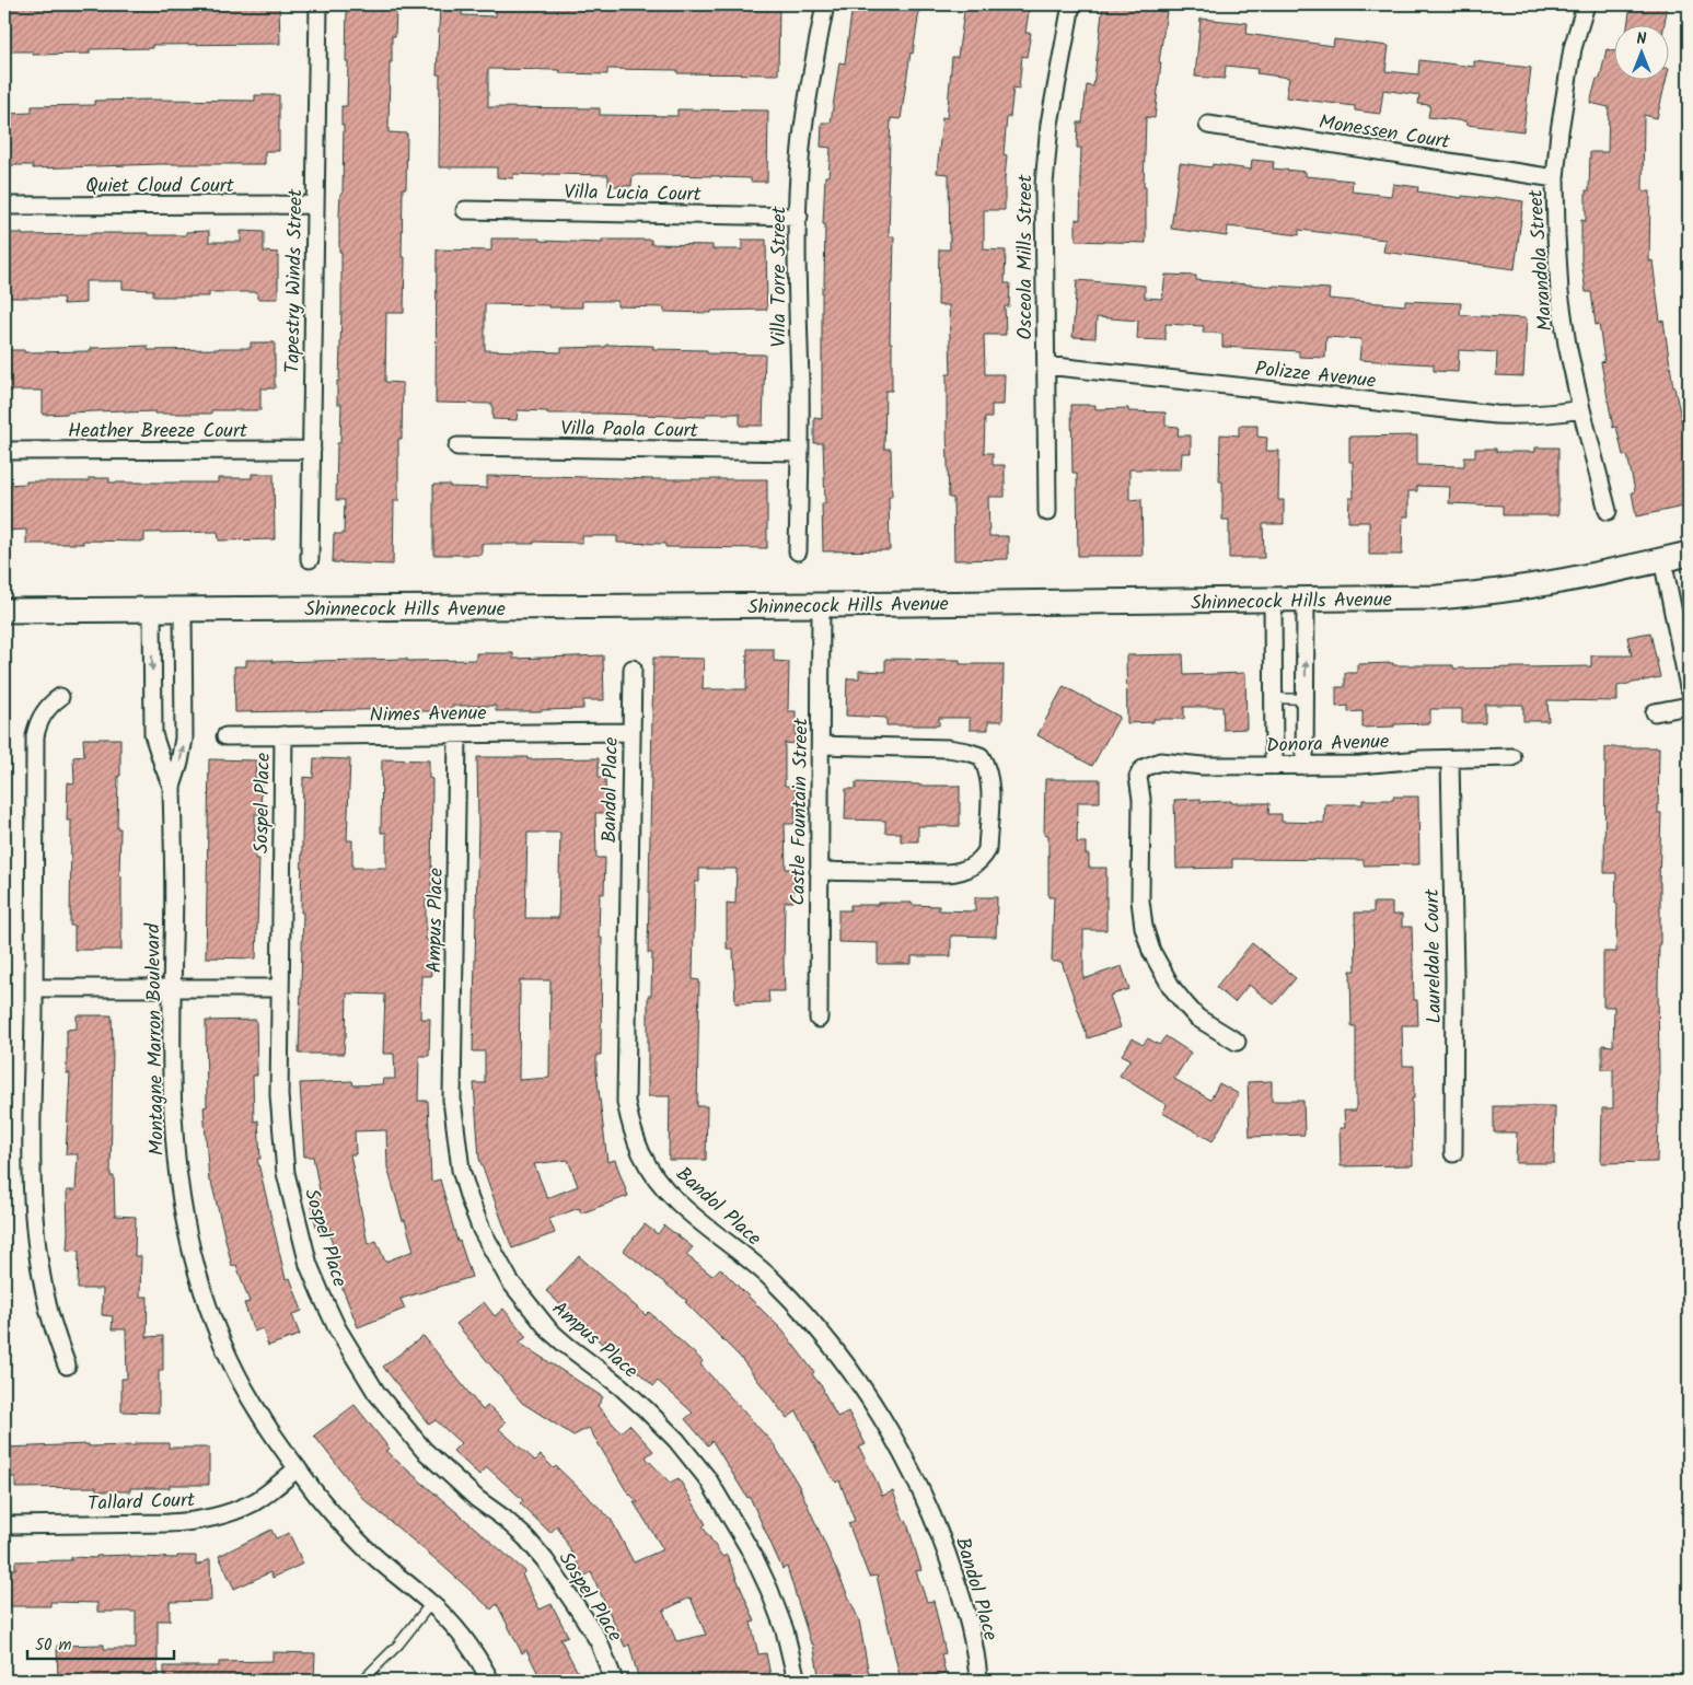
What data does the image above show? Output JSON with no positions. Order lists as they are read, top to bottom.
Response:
{
  "streets": {
    "street": [
      "Monessen Court",
      "Quiet Cloud Court",
      "Villa Lucia Court",
      "Osceola Mills Street",
      "Marandola Street",
      "Villa Torre Street",
      "Tapestry Winds Street",
      "Polizze Avenue",
      "Villa Paola Court",
      "Heather Breeze Court",
      "Shinnecock Hills Avenue",
      "Nimes Avenue",
      "Donora Avenue",
      "Bandol Place",
      "Sospel Place",
      "Castle Fountain Street",
      "Ampus Place",
      "Laureldale Court",
      "Montagne Marron Boulevard",
      "Tallard Court"
    ]
  },
  "crossings": [
    ["Monessen Court", "Marandola Street"],
    ["Quiet Cloud Court", "Tapestry Winds Street"],
    ["Villa Lucia Court", "Villa Torre Street"],
    ["Osceola Mills Street", "Polizze Avenue"],
    ["Marandola Street", "Polizze Avenue"],
    ["Villa Torre Street", "Villa Paola Court"],
    ["Tapestry Winds Street", "Heather Breeze Court"],
    ["Shinnecock Hills Avenue", "Castle Fountain Street"],
    ["Shinnecock Hills Avenue", "Montagne Marron Boulevard"],
    ["Nimes Avenue", "Bandol Place"],
    ["Nimes Avenue", "Sospel Place"],
    ["Nimes Avenue", "Ampus Place"],
    ["Donora Avenue", "Laureldale Court"],
    ["Montagne Marron Boulevard", "Tallard Court"]
  ],
  "scale_bar": "50 m",
  "north": "top"
}
